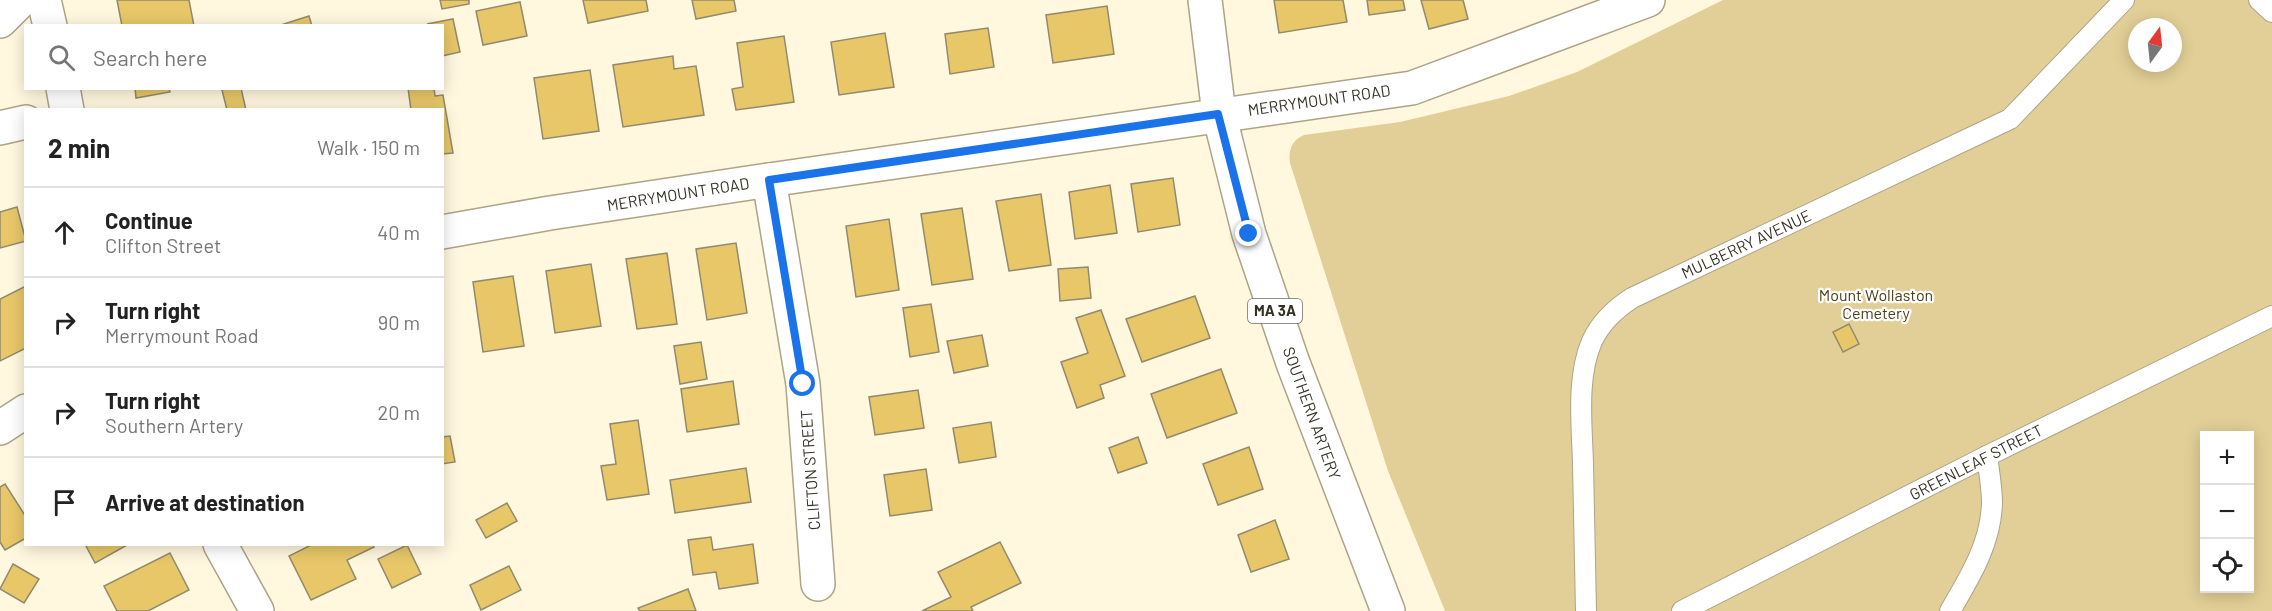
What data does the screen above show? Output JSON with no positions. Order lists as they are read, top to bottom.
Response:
{
  "streets": {
    "street": [
      "MERRYMOUNT ROAD",
      "MA 3A",
      "SOUTHERN ARTERY",
      "CLIFTON STREET"
    ],
    "lane": ["MULBERRY AVENUE", "GREENLEAF STREET"]
  },
  "crossings": [
    ["MERRYMOUNT ROAD", "SOUTHERN ARTERY"],
    ["MERRYMOUNT ROAD", "CLIFTON STREET"]
  ],
  "parks": ["Mount Wollaston Cemetery"],
  "north": "top",
  "page": {
    "search": "Search here",
    "heading": ["2 min", "Walk · 150 m"],
    "list": [
      ["Continue", "Clifton Street", "40 m"],
      ["Turn right", "Merrymount Road", "90 m"],
      ["Turn right", "Southern Artery", "20 m"],
      "Arrive at destination"
    ],
    "map_buttons": ["+", "−"]
  }
}
